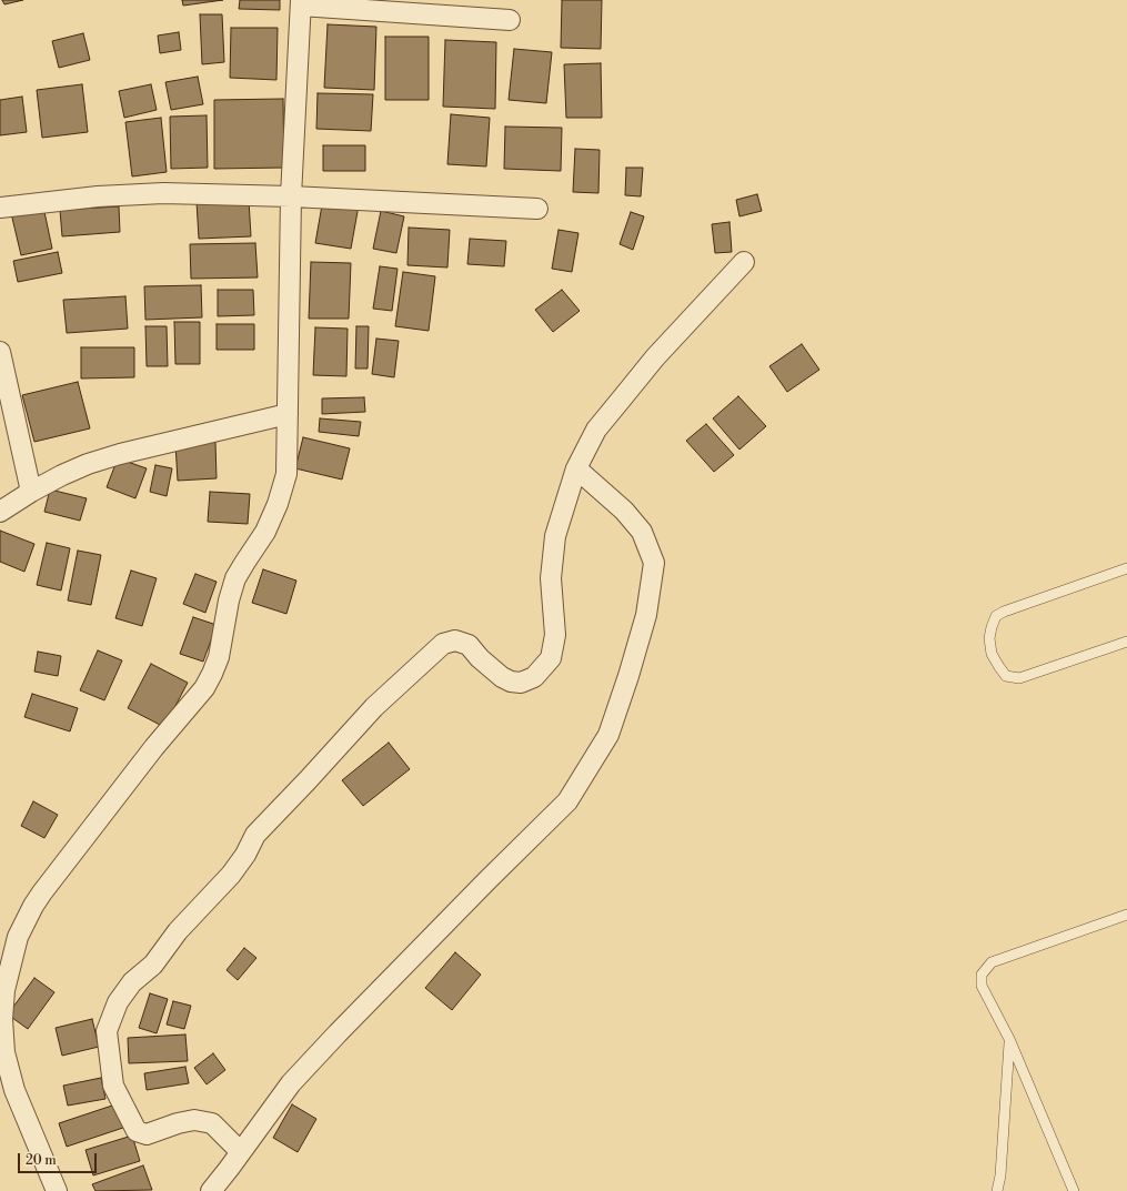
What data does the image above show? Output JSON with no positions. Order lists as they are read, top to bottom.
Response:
{
  "scale_bar": "20 m"
}
